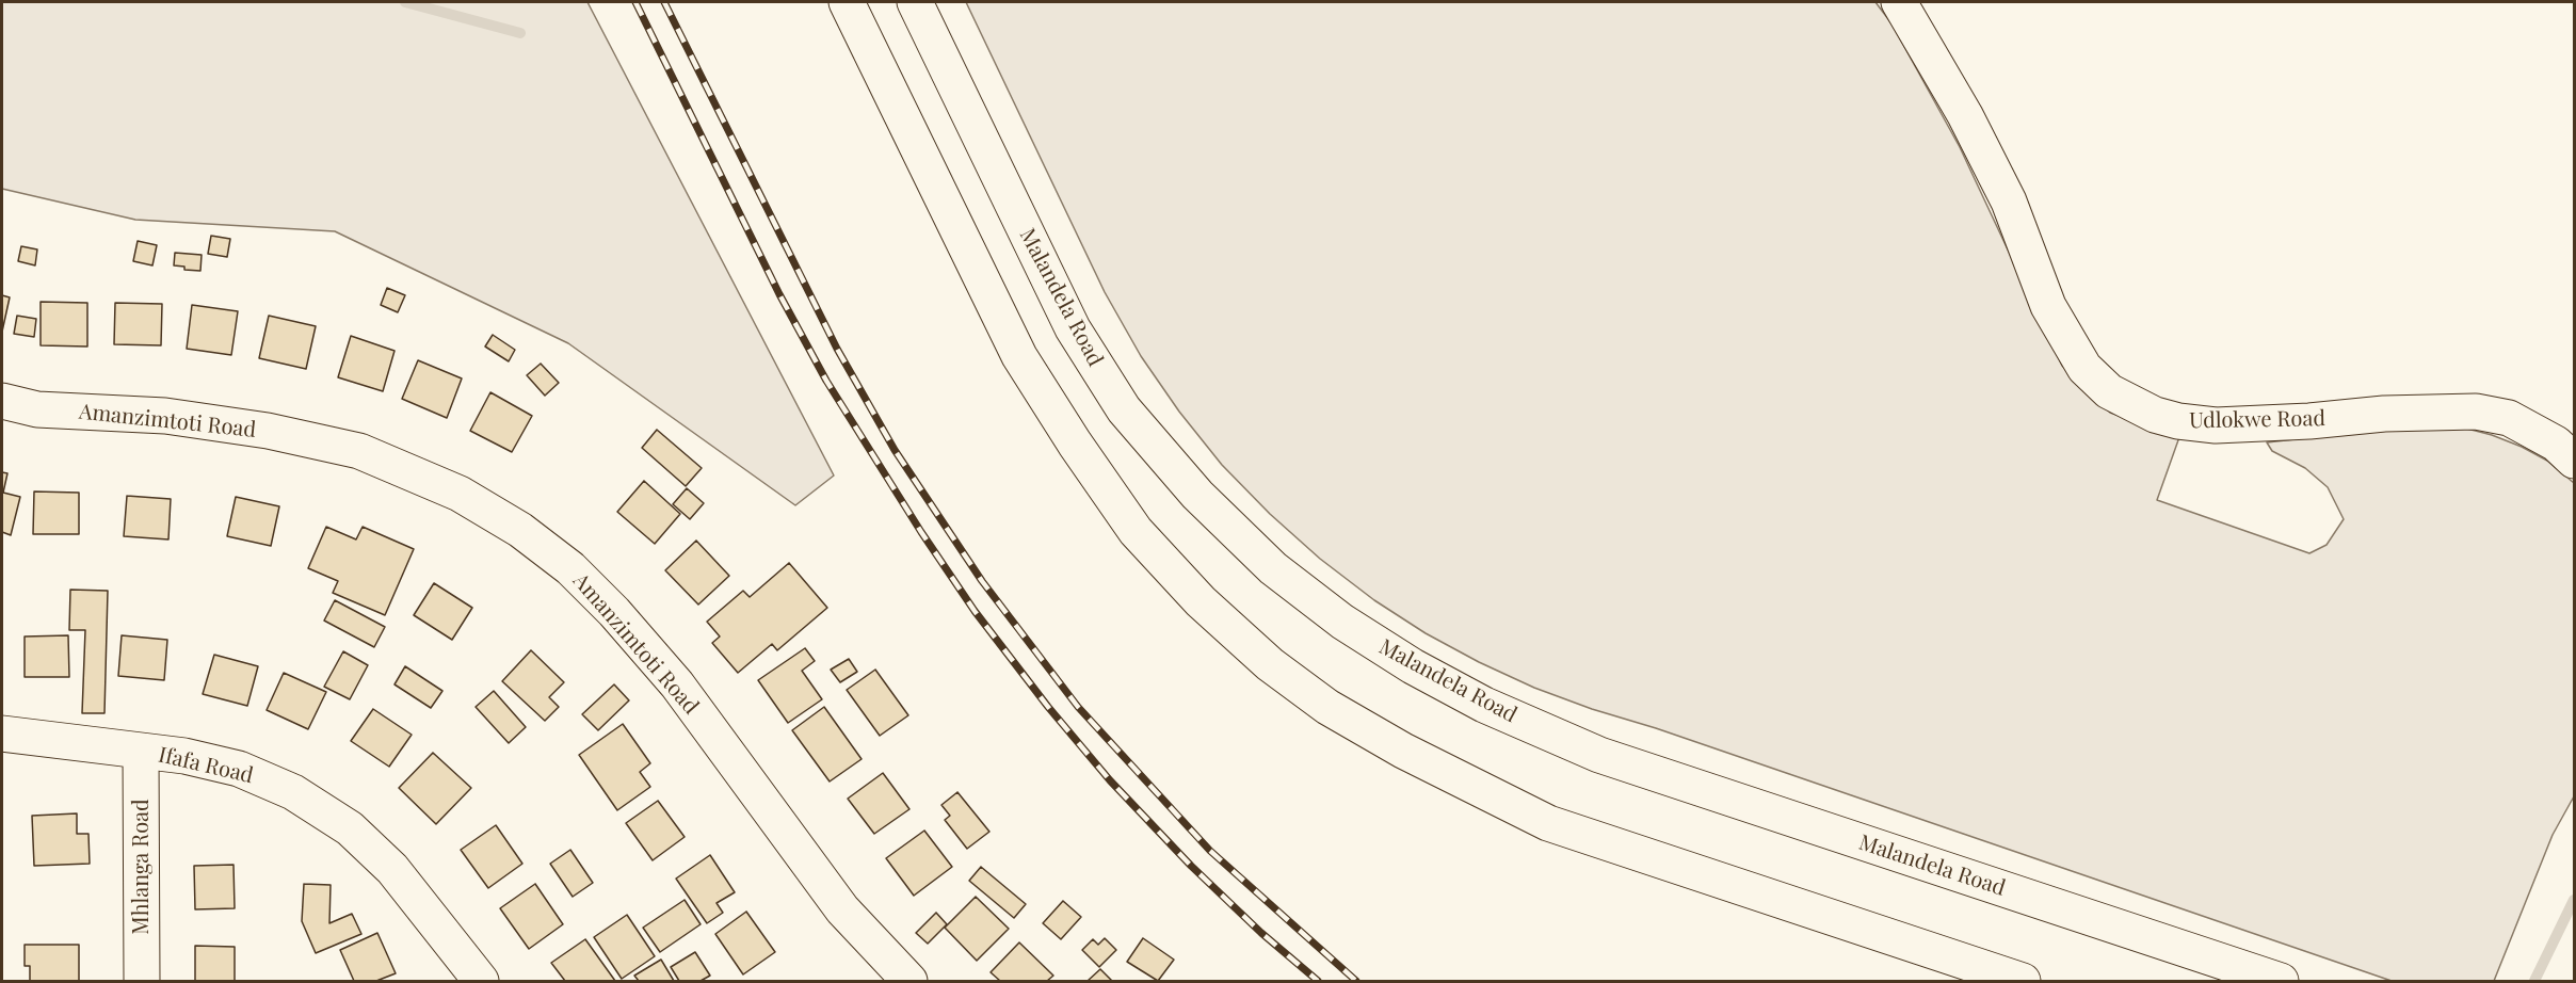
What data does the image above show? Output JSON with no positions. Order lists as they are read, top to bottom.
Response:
{
  "streets": {
    "main road": [
      "Malandela Road",
      "Udlokwe Road",
      "Amanzimtoti Road",
      "Ifafa Road",
      "Mhlanga Road"
    ]
  },
  "crossings": [
    ["Ifafa Road", "Mhlanga Road"]
  ]
}
